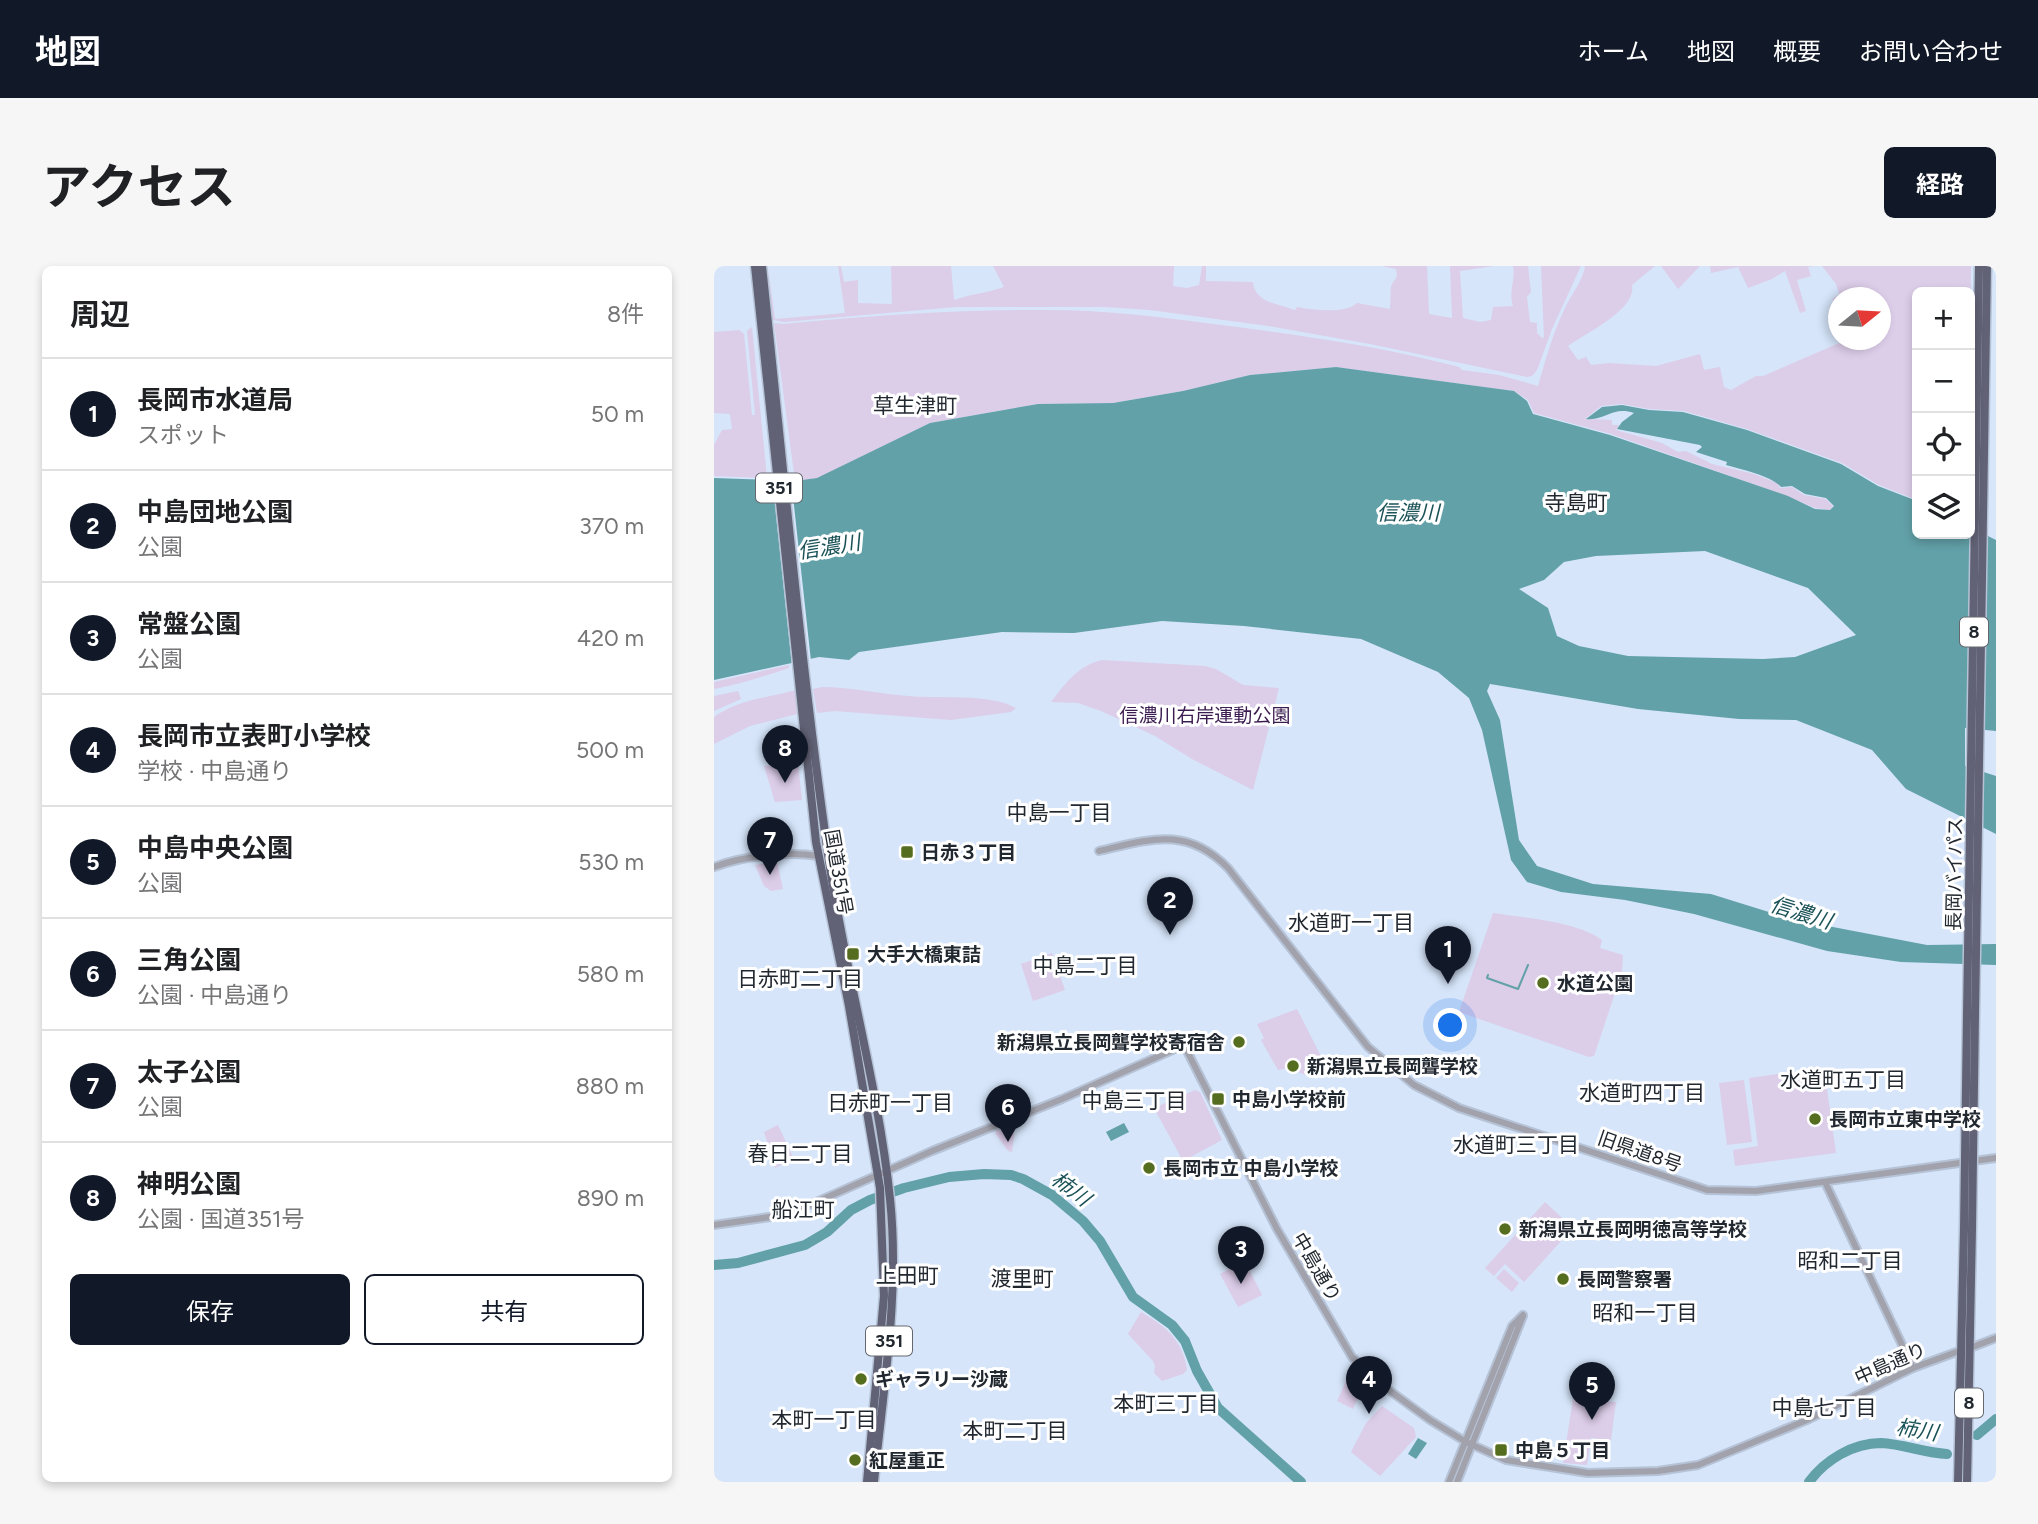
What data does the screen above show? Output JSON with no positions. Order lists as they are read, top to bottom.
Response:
{
  "streets": {
    "highway": [
      "351",
      "8",
      "国道351号",
      "長岡バイパス"
    ],
    "street": ["旧県道8号", "中島通り"]
  },
  "crossings": [
    ["国道351号", "中島通り"],
    ["長岡バイパス", "中島通り"]
  ],
  "districts": [
    "草生津町",
    "寺島町",
    "中島一丁目",
    "水道町一丁目",
    "中島二丁目",
    "日赤町二丁目",
    "水道町五丁目",
    "水道町四丁目",
    "中島三丁目",
    "日赤町一丁目",
    "水道町三丁目",
    "春日二丁目",
    "船江町",
    "昭和二丁目",
    "上田町",
    "渡里町",
    "昭和一丁目",
    "本町三丁目",
    "中島七丁目",
    "本町一丁目",
    "本町二丁目"
  ],
  "water": ["信濃川", "柿川"],
  "parks": ["信濃川右岸運動公園"],
  "places": {
    "transit": [
      "日赤３丁目",
      "大手大橋東詰",
      "中島小学校前",
      "中島５丁目"
    ],
    "other": [
      "水道公園",
      "新潟県立長岡聾学校寄宿舎",
      "新潟県立長岡聾学校",
      "長岡市立東中学校",
      "長岡市立 中島小学校",
      "新潟県立長岡明徳高等学校",
      "長岡警察署",
      "ギャラリー沙蔵",
      "紅屋重正"
    ]
  },
  "north": "right",
  "page": {
    "header": "地図",
    "nav": [
      "ホーム",
      "地図",
      "概要",
      "お問い合わせ"
    ],
    "title": "アクセス",
    "buttons": [
      "経路",
      ["保存", "共有"]
    ],
    "heading": ["周辺", "8件"],
    "map_buttons": ["+", "−"],
    "list": [
      {
        "mark": "1",
        "name": "長岡市水道局",
        "note": "スポット",
        "value": "50 m"
      },
      {
        "mark": "2",
        "name": "中島団地公園",
        "note": "公園",
        "value": "370 m"
      },
      {
        "mark": "3",
        "name": "常盤公園",
        "note": "公園",
        "value": "420 m"
      },
      {
        "mark": "4",
        "name": "長岡市立表町小学校",
        "note": "学校 · 中島通り",
        "value": "500 m"
      },
      {
        "mark": "5",
        "name": "中島中央公園",
        "note": "公園",
        "value": "530 m"
      },
      {
        "mark": "6",
        "name": "三角公園",
        "note": "公園 · 中島通り",
        "value": "580 m"
      },
      {
        "mark": "7",
        "name": "太子公園",
        "note": "公園",
        "value": "880 m"
      },
      {
        "mark": "8",
        "name": "神明公園",
        "note": "公園 · 国道351号",
        "value": "890 m"
      }
    ],
    "pins": [
      "8",
      "7",
      "2",
      "1",
      "6",
      "3",
      "4",
      "5"
    ]
  }
}
